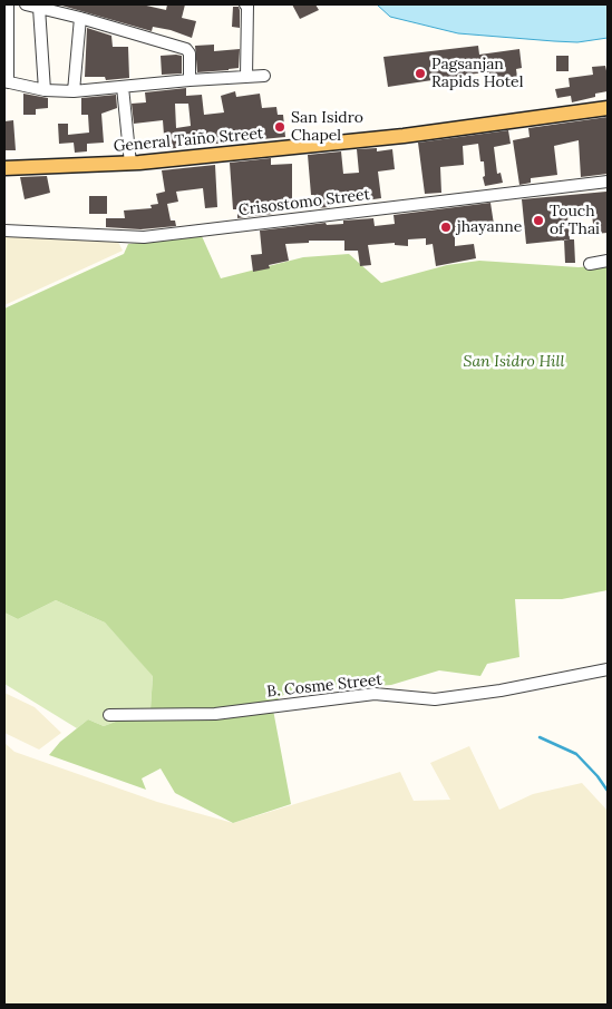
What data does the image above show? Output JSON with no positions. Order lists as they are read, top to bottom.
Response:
{
  "streets": {
    "main road": ["General Taiño Street"],
    "street": ["Crisostomo Street", "B. Cosme Street"]
  },
  "parks": ["San Isidro Hill"],
  "places": [
    "Pagsanjan Rapids Hotel",
    "San Isidro Chapel",
    "Touch of Thai",
    "jhayanne"
  ]
}
